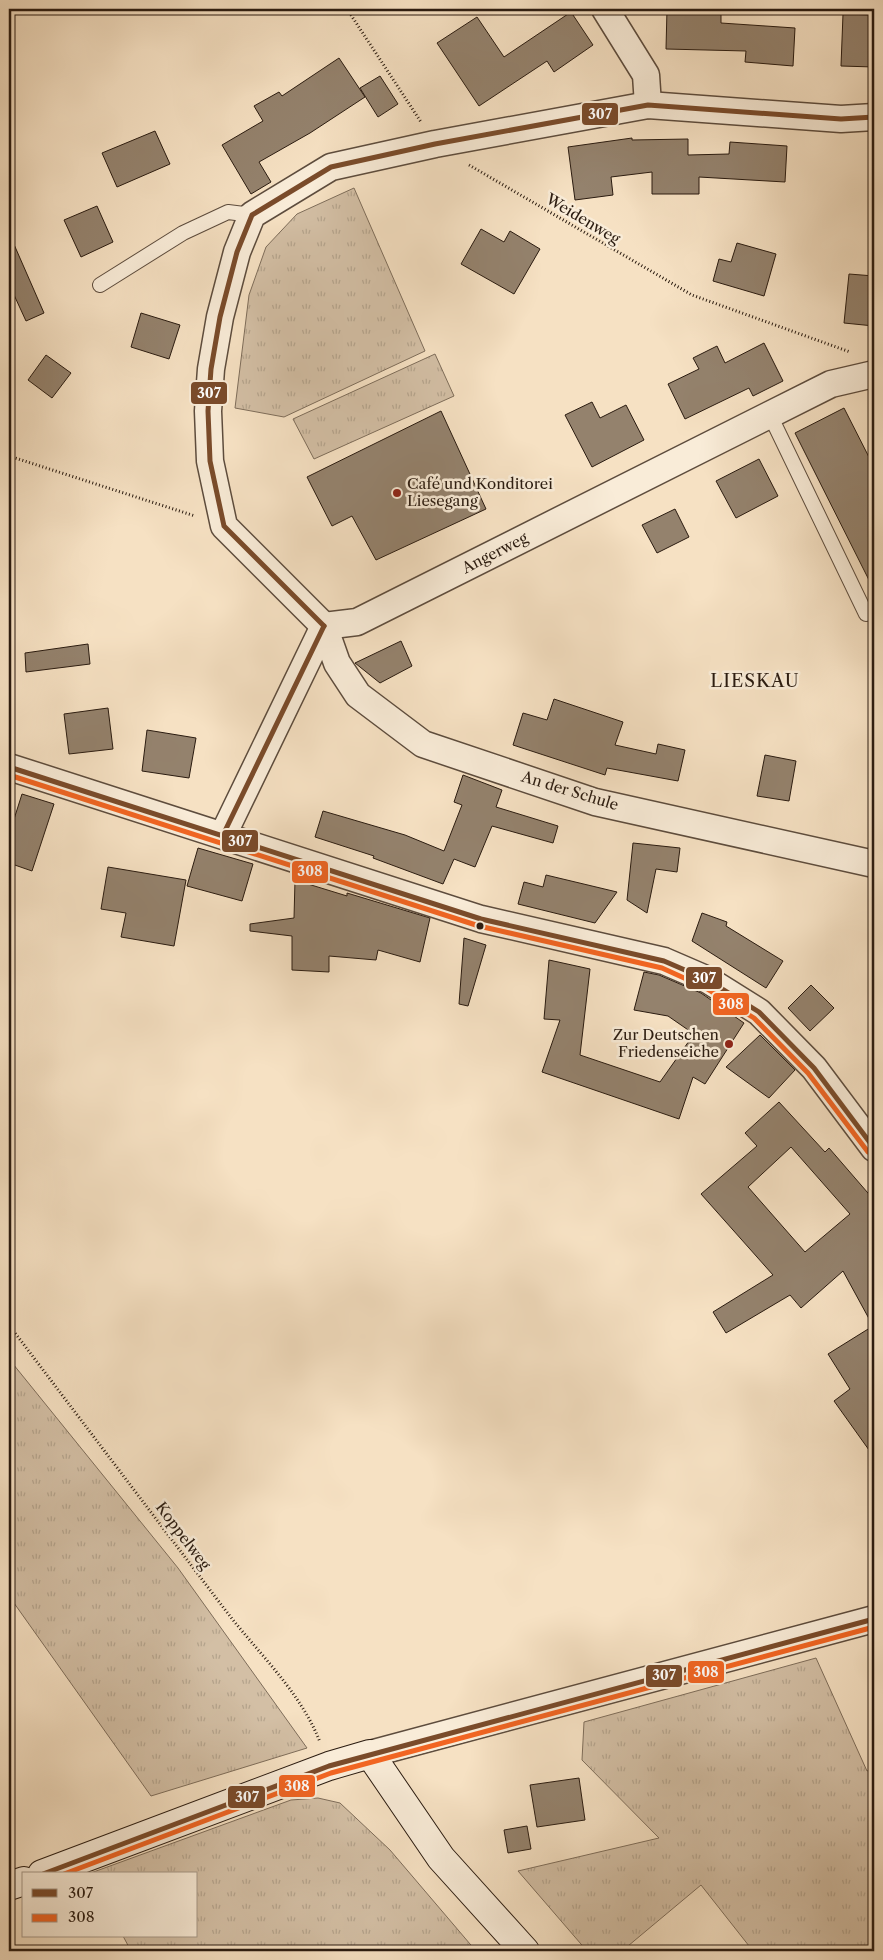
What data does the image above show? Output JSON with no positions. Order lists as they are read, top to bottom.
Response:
{
  "streets": {
    "street": ["Angerweg", "An der Schule"],
    "path": ["Weidenweg", "Koppelweg"]
  },
  "crossings": [
    ["Angerweg", "An der Schule"]
  ],
  "districts": ["LIESKAU"],
  "places": ["Café und Konditorei Liesegang", "Zur Deutschen Friedenseiche"],
  "lines": ["transit line 307", "transit line 308"],
  "legend": ["307", "308"]
}
